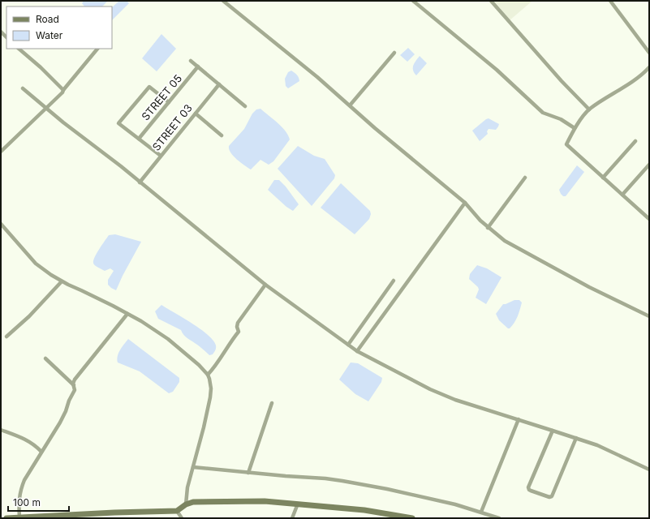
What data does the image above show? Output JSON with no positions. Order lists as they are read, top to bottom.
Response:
{
  "streets": {
    "street": ["STREET 05", "STREET 03"]
  },
  "legend": ["Road", "Water"],
  "scale_bar": "100 m"
}
